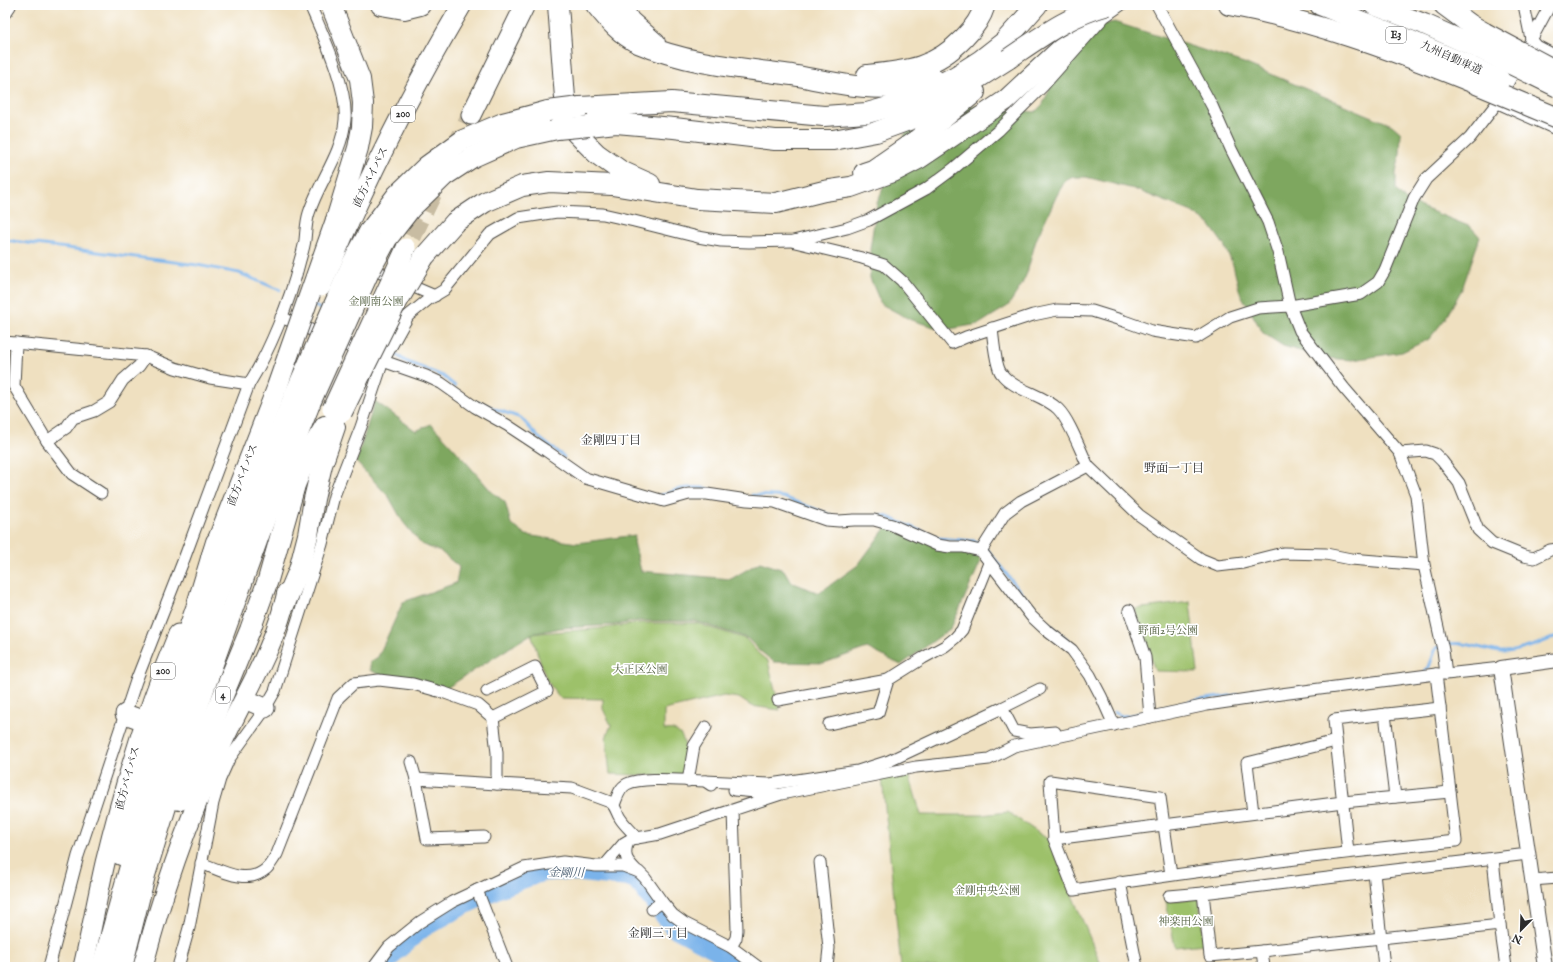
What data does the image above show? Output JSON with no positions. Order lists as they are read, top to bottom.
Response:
{
  "streets": {
    "highway": [
      "E3",
      "九州自動車道",
      "200",
      "直方バイパス",
      "4"
    ]
  },
  "districts": ["金剛四丁目", "野面一丁目", "金剛三丁目"],
  "water": ["金剛川"],
  "parks": [
    "金剛南公園",
    "野面2号公園",
    "大正区公園",
    "金剛中央公園",
    "神楽田公園"
  ],
  "north": "bottom left"
}
